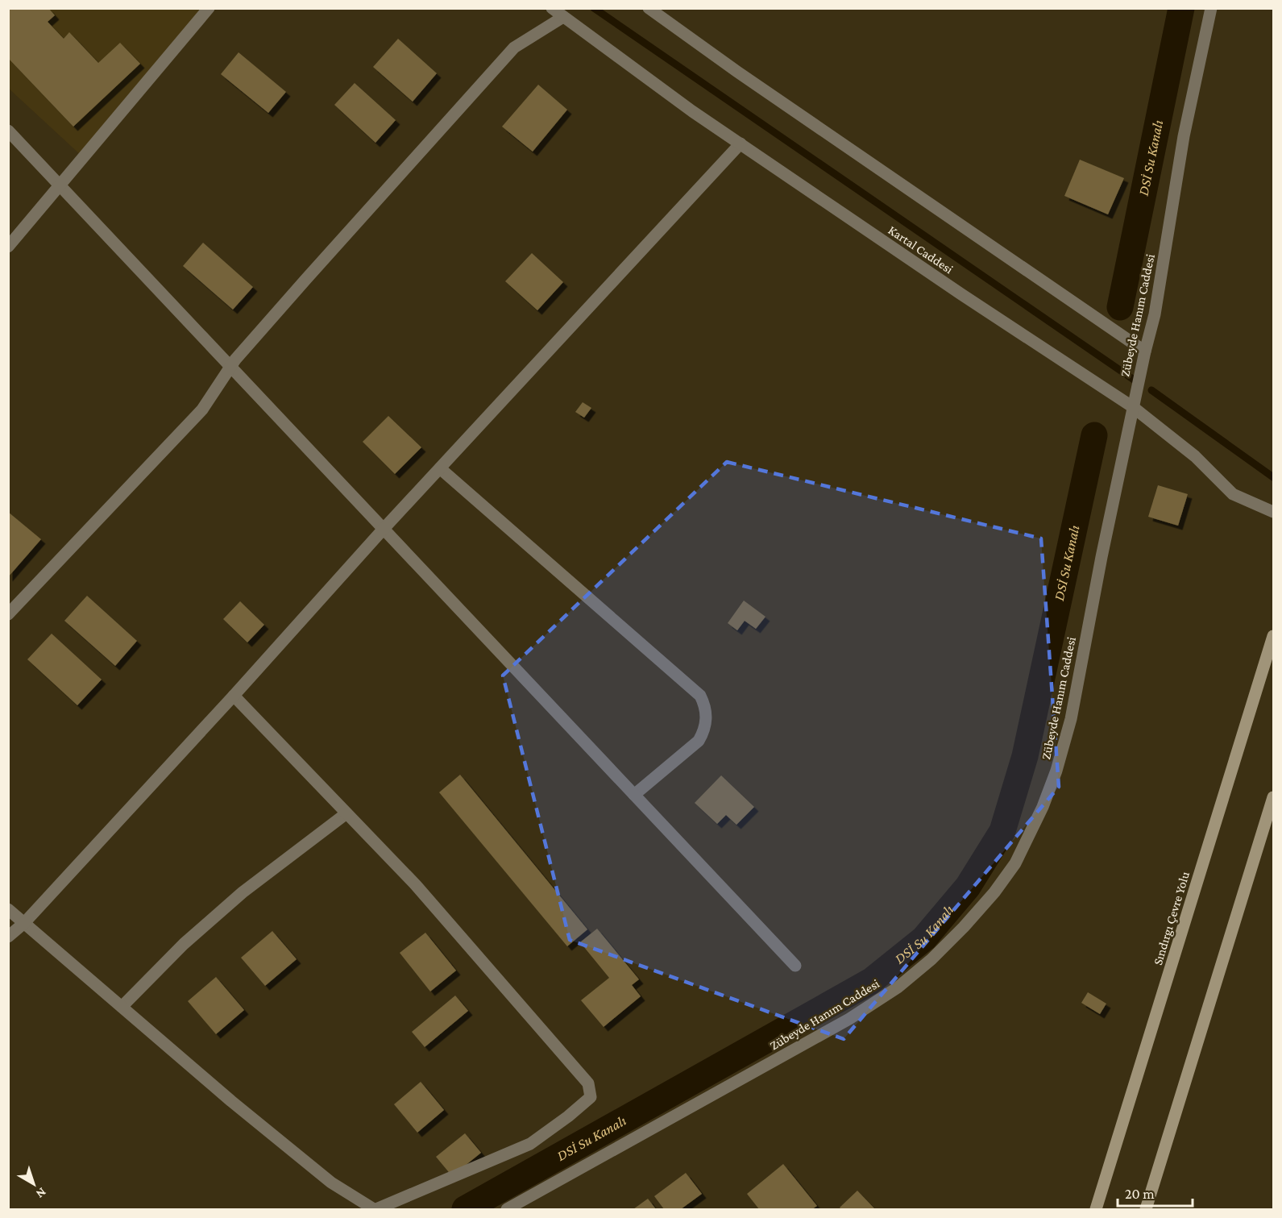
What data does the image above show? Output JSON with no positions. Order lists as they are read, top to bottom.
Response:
{
  "streets": {
    "main road": ["Sındırgı Çevre Yolu"],
    "street": ["Kartal Caddesi", "Zübeyde Hanım Caddesi"]
  },
  "crossings": [
    ["Kartal Caddesi", "Zübeyde Hanım Caddesi"]
  ],
  "water": ["DSİ Su Kanalı"],
  "scale_bar": "20 m",
  "north": "bottom right"
}
